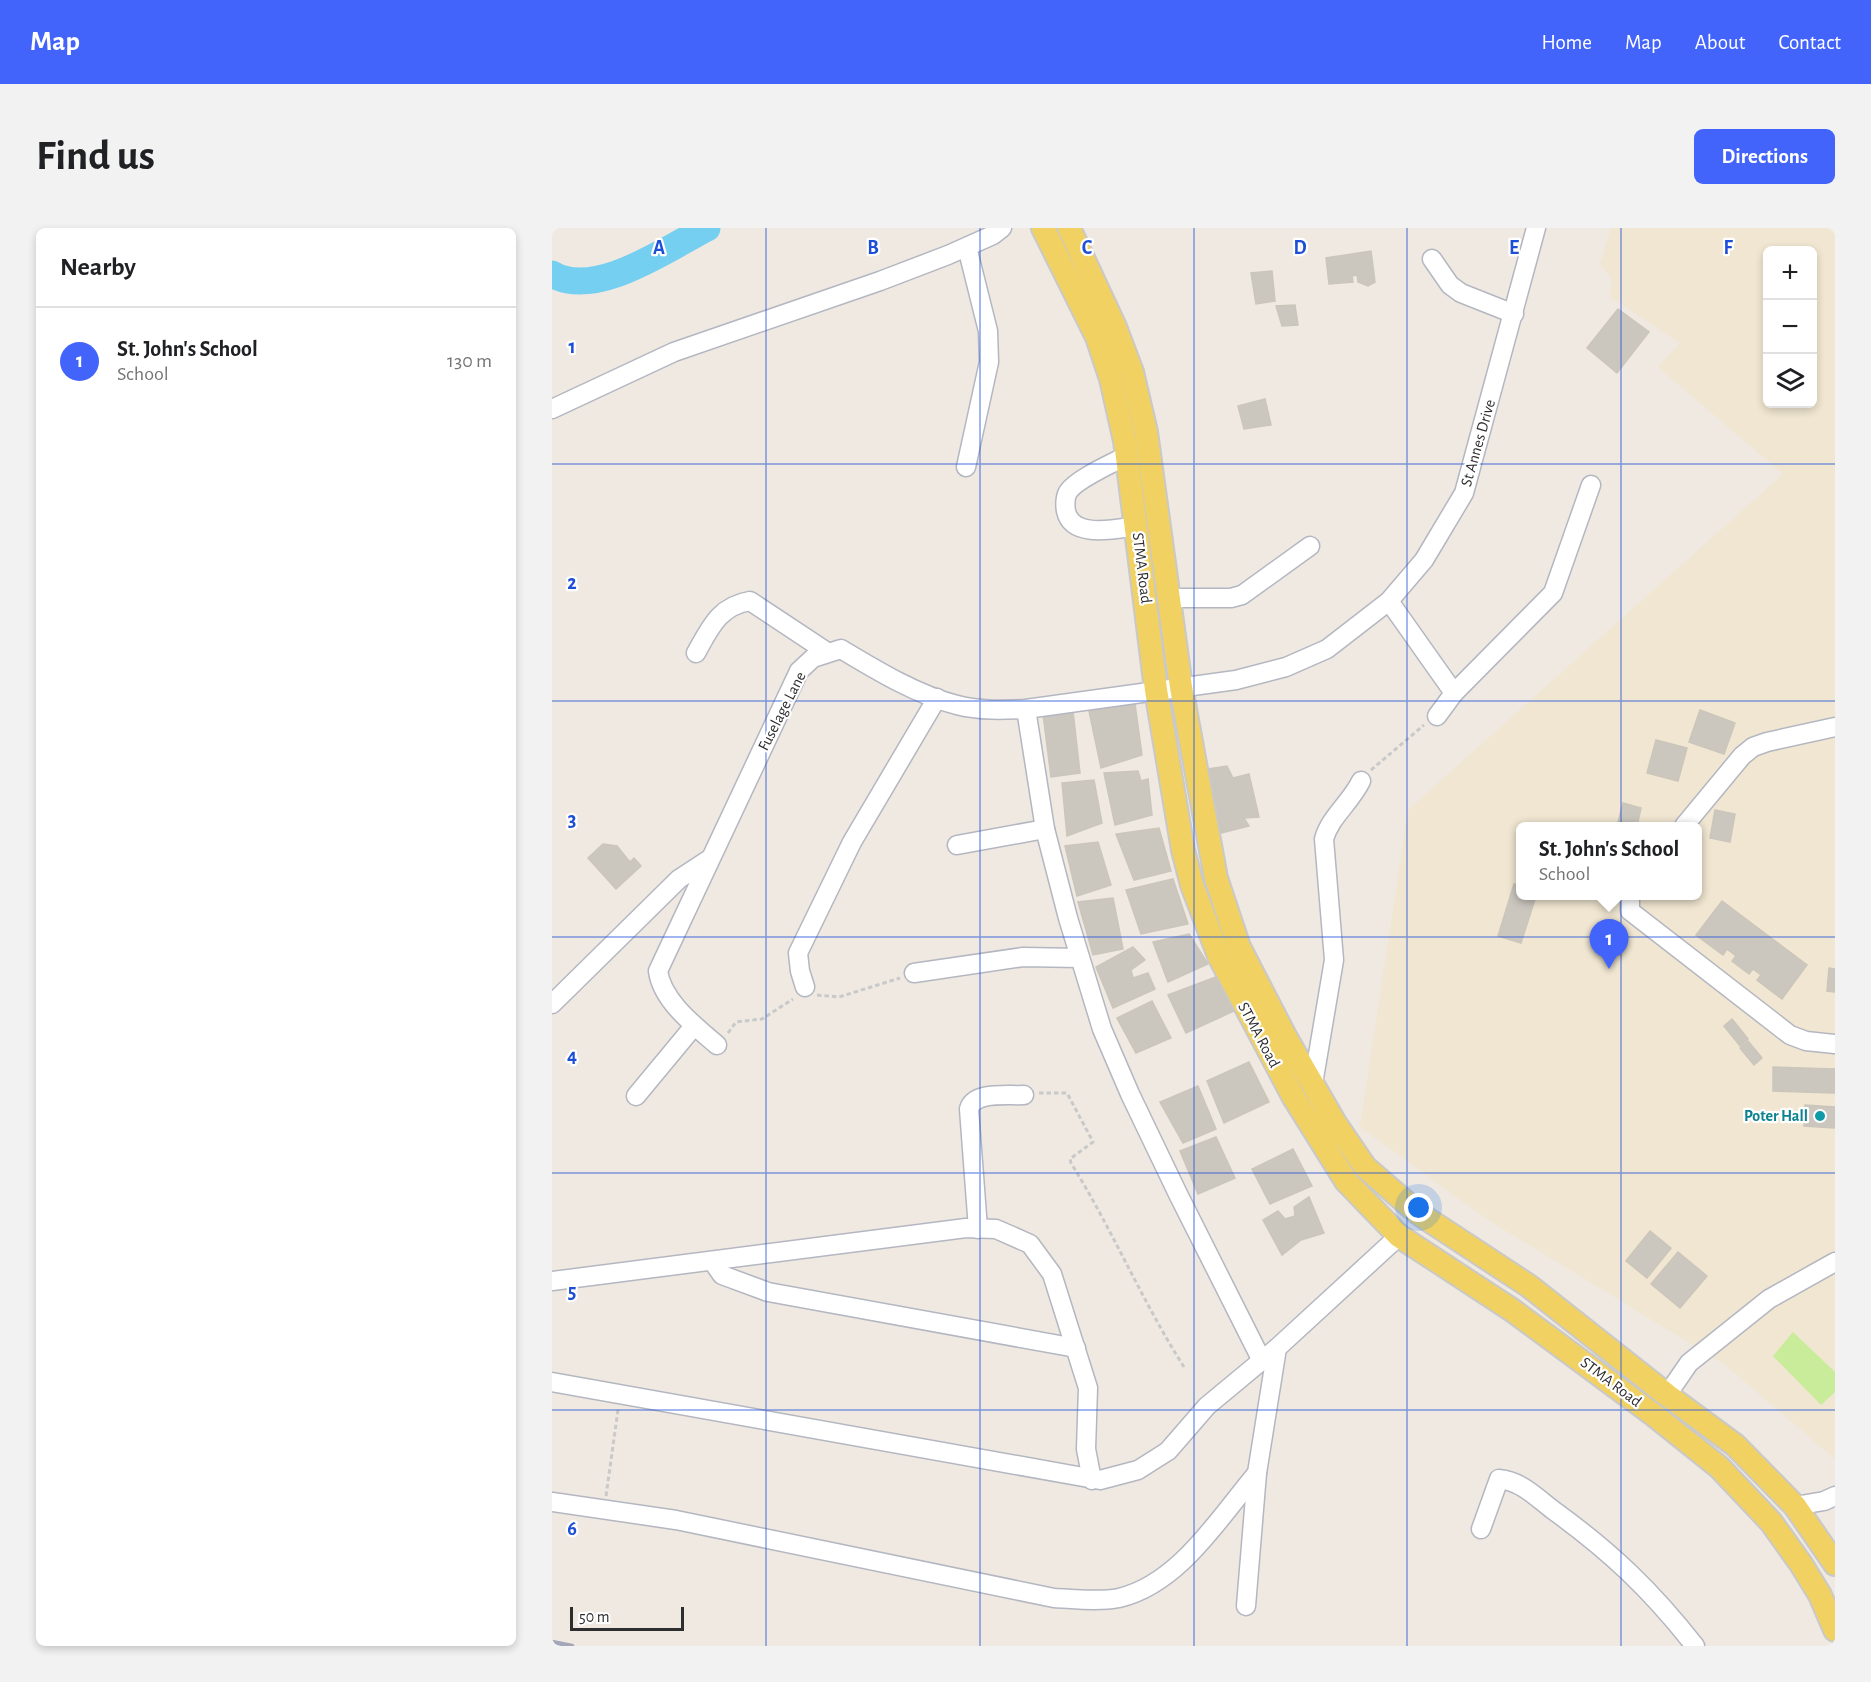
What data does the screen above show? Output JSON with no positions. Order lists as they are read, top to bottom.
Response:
{
  "streets": {
    "main road": ["STMA Road"],
    "street": ["St Annes Drive", "Fuselage Lane"]
  },
  "crossings": [
    ["St Annes Drive", "STMA Road"]
  ],
  "places": ["Poter Hall"],
  "scale_bar": "50 m",
  "page": {
    "header": "Map",
    "nav": [
      "Home",
      "Map",
      "About",
      "Contact"
    ],
    "buttons": "Directions",
    "title": "Find us",
    "heading": "Nearby",
    "map_buttons": ["+", "−"],
    "list": [
      {
        "mark": "1",
        "name": "St. John's School",
        "note": "School",
        "value": "130 m"
      }
    ],
    "popup": ["St. John's School", "School"],
    "pins": "1",
    "scale": "50 m"
  },
  "grid": {
    "columns": [
      "A",
      "B",
      "C",
      "D",
      "E",
      "F"
    ],
    "rows": [
      "1",
      "2",
      "3",
      "4",
      "5",
      "6"
    ]
  }
}
